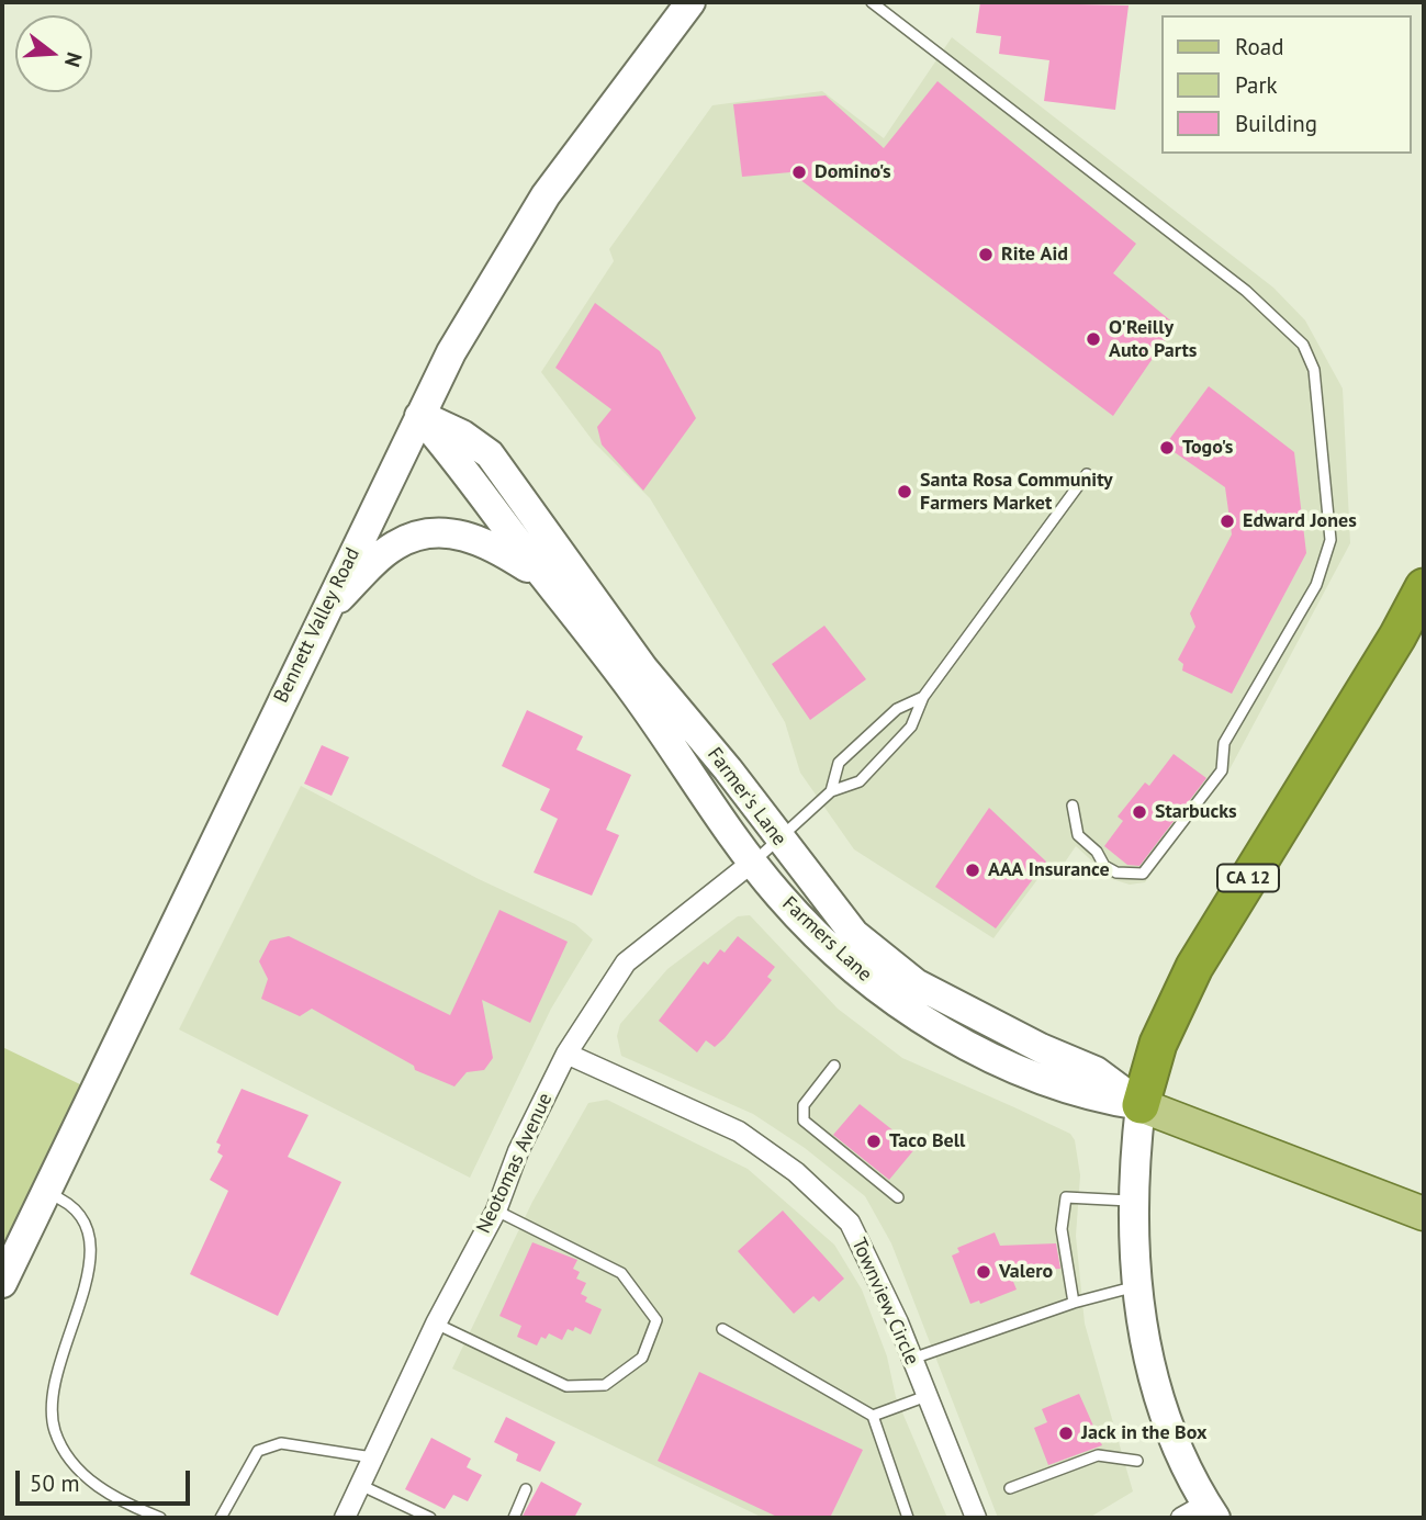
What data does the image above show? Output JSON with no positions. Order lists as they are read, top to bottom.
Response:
{
  "streets": {
    "highway": ["CA 12"],
    "main road": ["Farmers Lane"],
    "street": [
      "Bennett Valley Road",
      "Farmer's Lane",
      "Neotomas Avenue",
      "Townview Circle"
    ]
  },
  "crossings": [
    ["Bennett Valley Road", "Farmer's Lane"],
    ["Bennett Valley Road", "Farmers Lane"],
    ["Farmer's Lane", "CA 12"],
    ["Farmer's Lane", "Farmers Lane"],
    ["CA 12", "Farmers Lane"],
    ["Farmers Lane", "Neotomas Avenue"],
    ["Neotomas Avenue", "Townview Circle"]
  ],
  "places": [
    "Domino's",
    "Rite Aid",
    "O'Reilly Auto Parts",
    "Togo's",
    "Santa Rosa Community Farmers Market",
    "Edward Jones",
    "Starbucks",
    "AAA Insurance",
    "Taco Bell",
    "Valero",
    "Jack in the Box"
  ],
  "legend": ["Road", "Park", "Building"],
  "scale_bar": "50 m",
  "north": "right"
}
